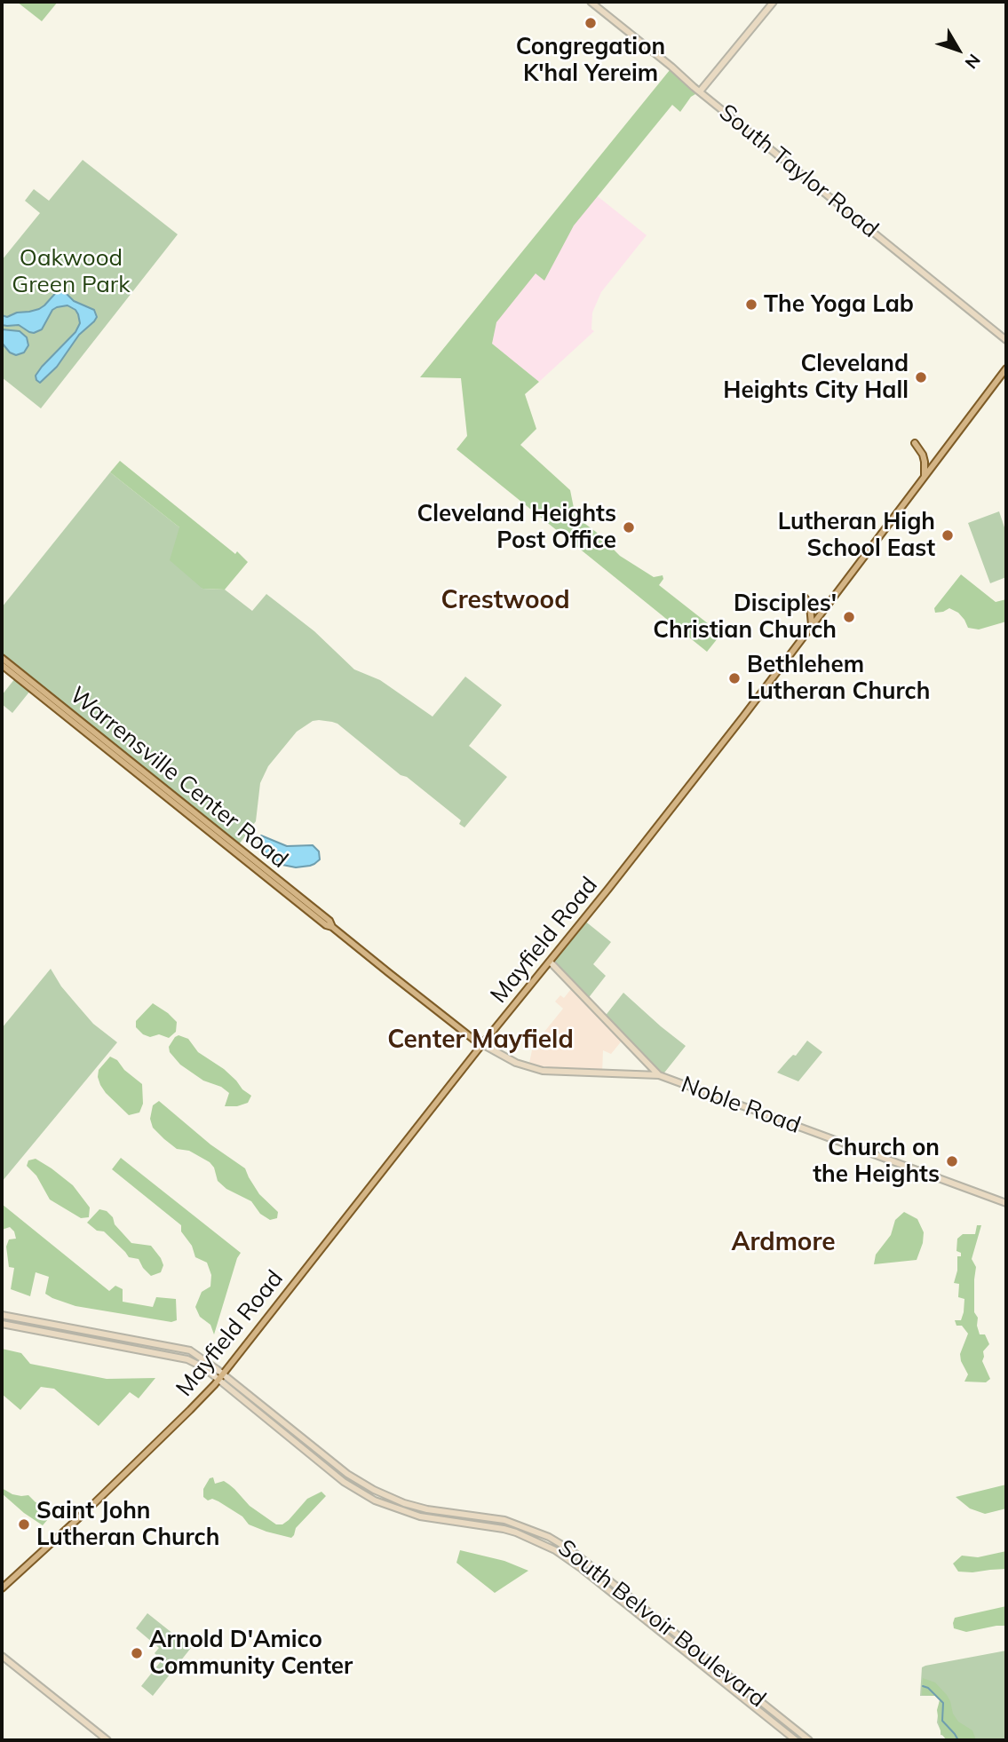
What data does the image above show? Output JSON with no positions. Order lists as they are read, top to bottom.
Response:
{
  "streets": {
    "main road": ["Warrensville Center Road", "Mayfield Road"],
    "street": ["South Taylor Road", "Noble Road", "South Belvoir Boulevard"]
  },
  "crossings": [
    ["Warrensville Center Road", "Mayfield Road"],
    ["Warrensville Center Road", "Noble Road"],
    ["Mayfield Road", "Noble Road"],
    ["Mayfield Road", "South Belvoir Boulevard"]
  ],
  "districts": ["Crestwood", "Center Mayfield", "Ardmore"],
  "parks": ["Oakwood Green Park"],
  "places": [
    "Congregation K'hal Yereim",
    "The Yoga Lab",
    "Cleveland Heights City Hall",
    "Cleveland Heights Post Office",
    "Lutheran High School East",
    "Disciples' Christian Church",
    "Bethlehem Lutheran Church",
    "Church on the Heights",
    "Saint John Lutheran Church",
    "Arnold D'Amico Community Center"
  ],
  "north": "bottom right"
}
